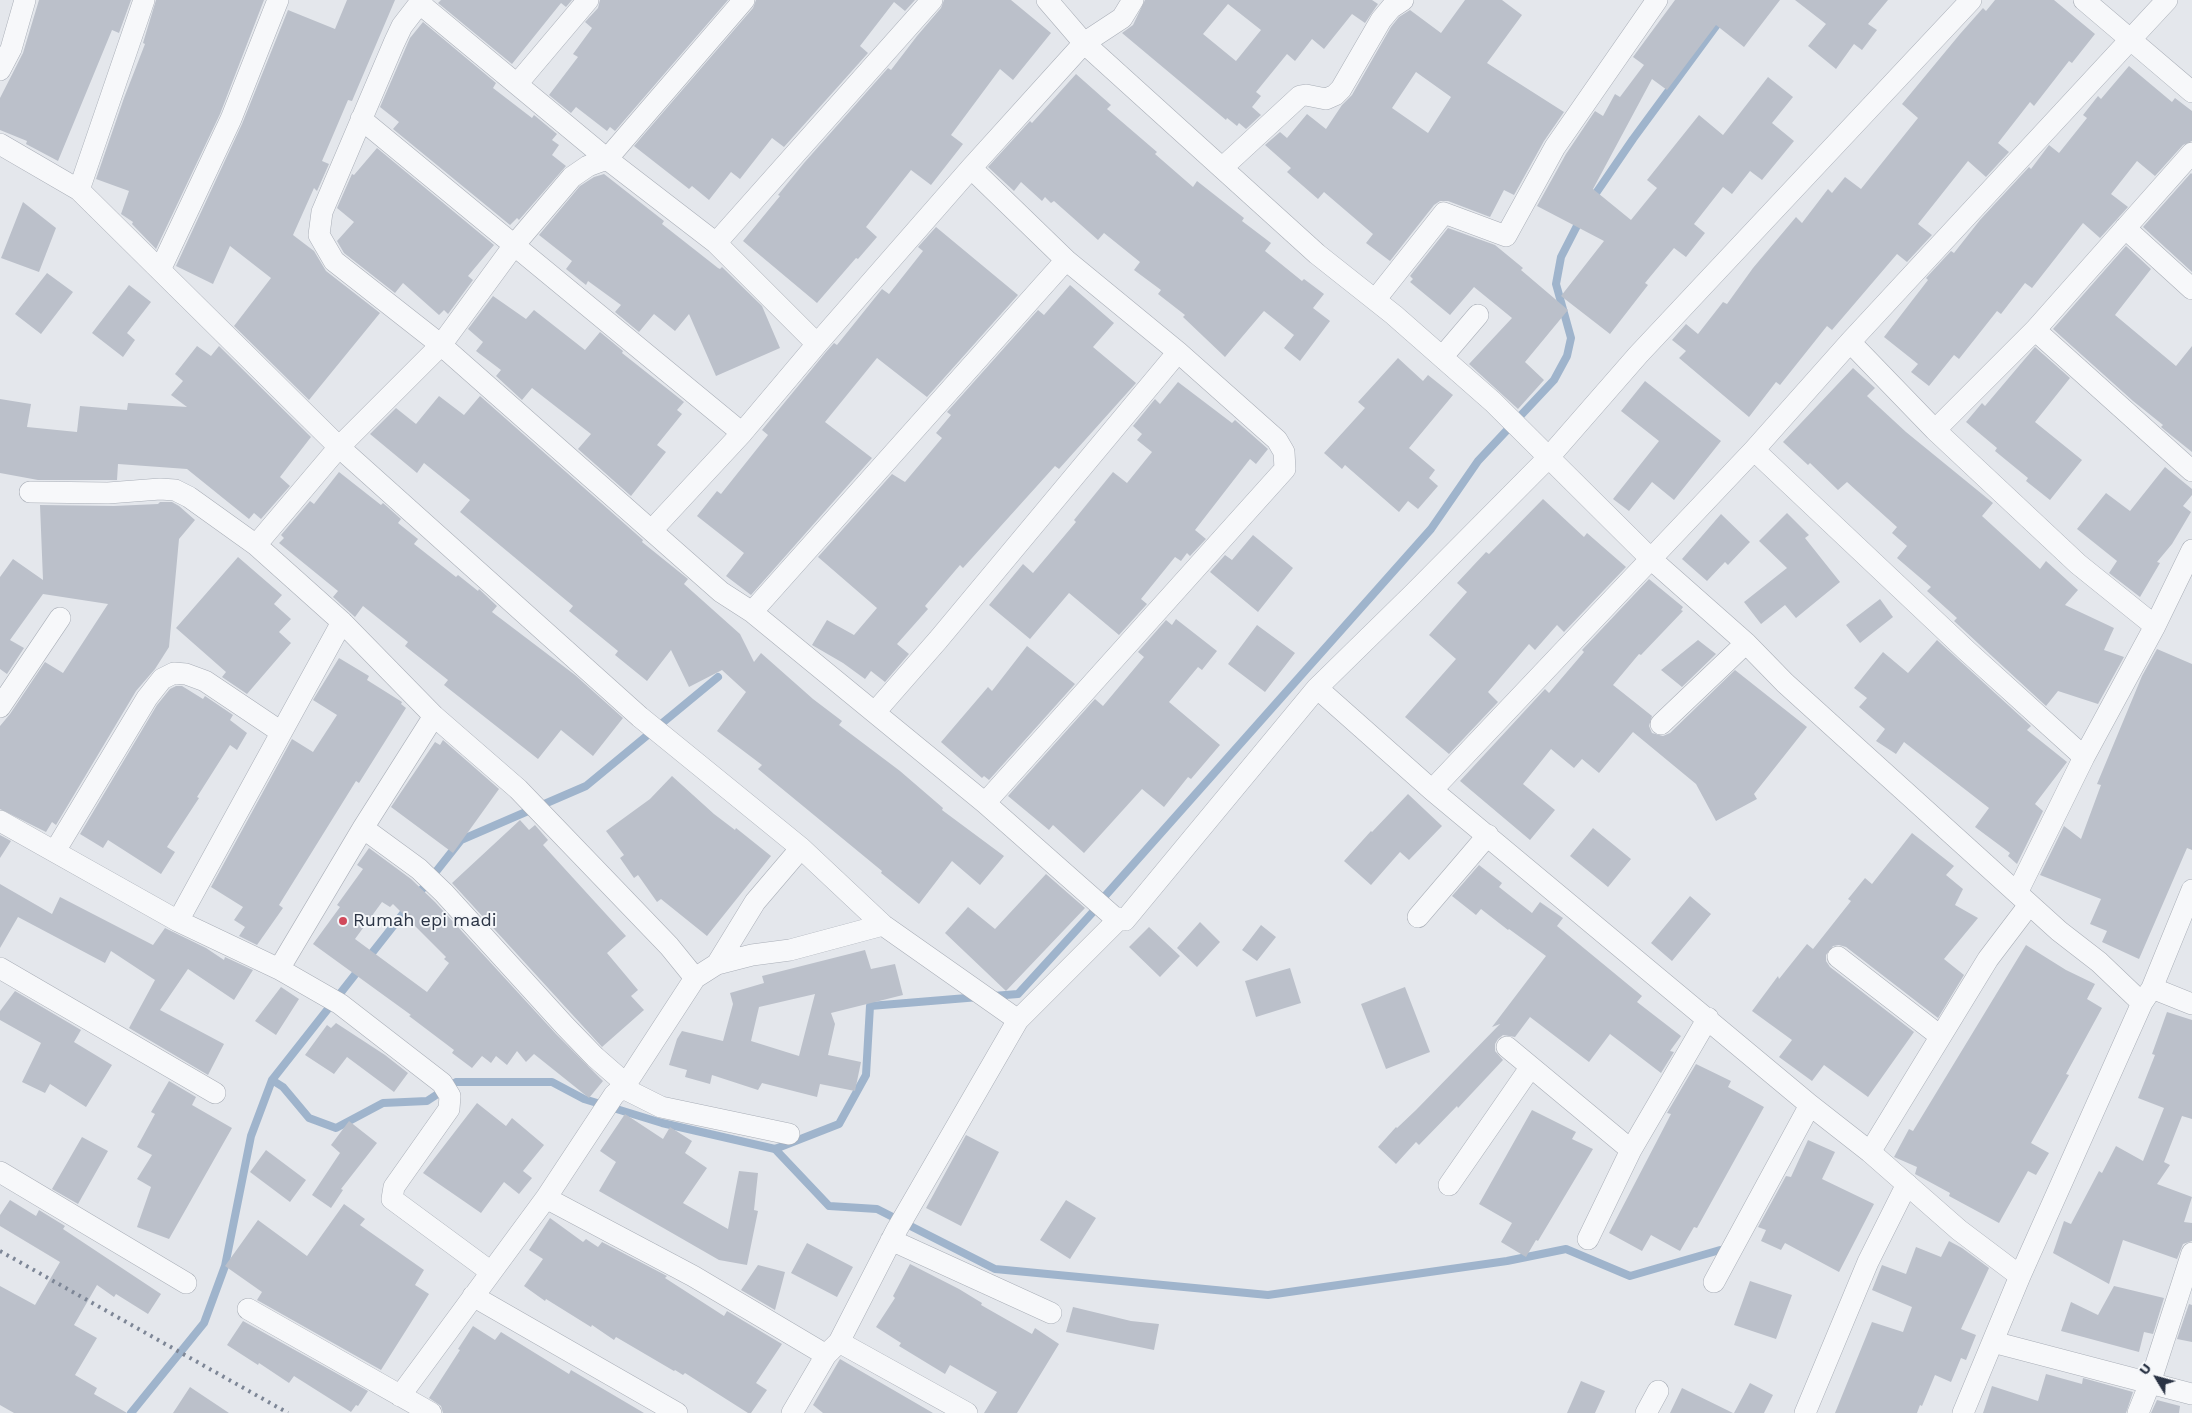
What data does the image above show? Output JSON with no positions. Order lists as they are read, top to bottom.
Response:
{
  "places": ["Rumah epi madi"],
  "north": "top left"
}
